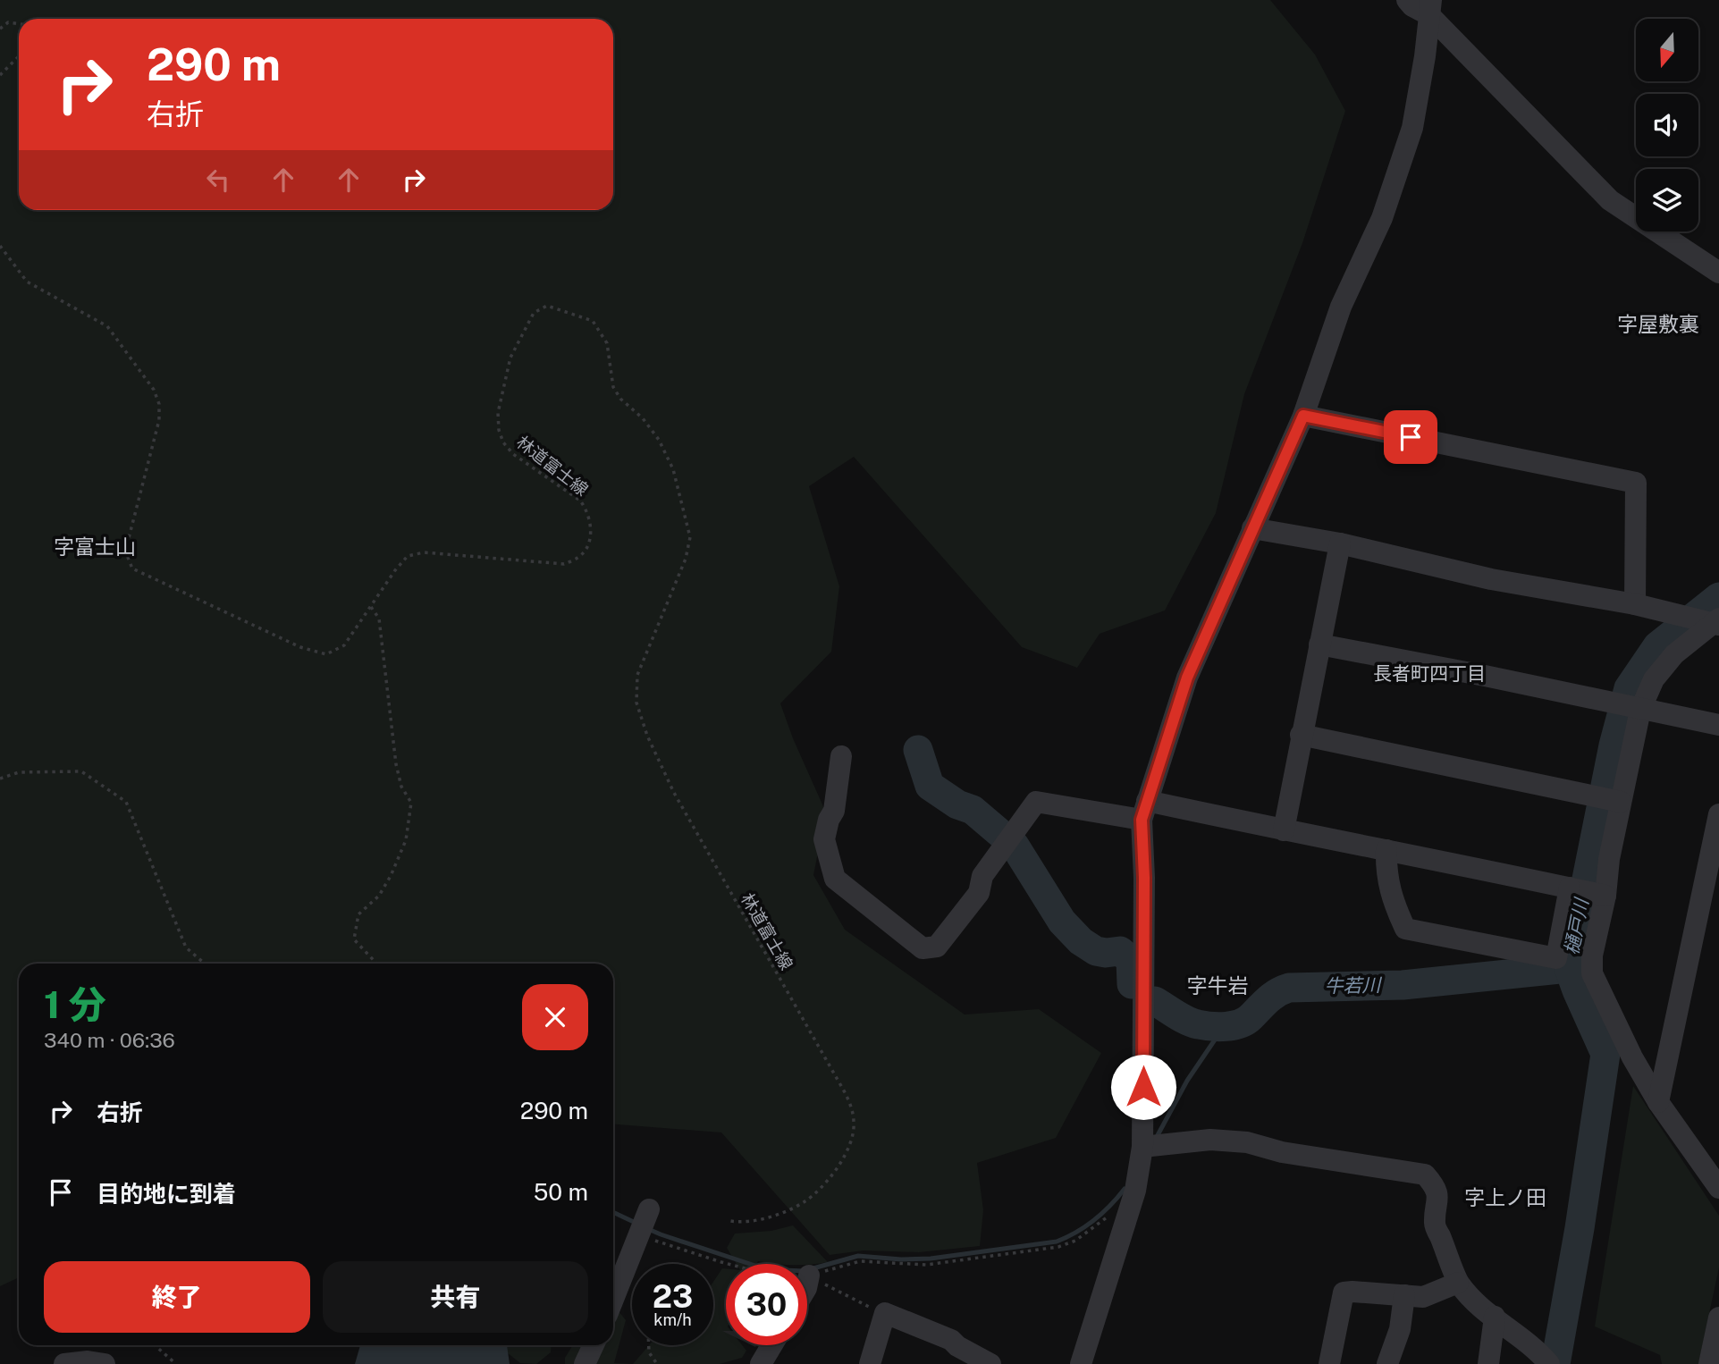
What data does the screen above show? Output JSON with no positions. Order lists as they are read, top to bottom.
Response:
{
  "streets": {
    "path": ["林道富士線"]
  },
  "districts": [
    "字屋敷裏",
    "字富士山",
    "長者町四丁目",
    "字牛岩",
    "字上ノ田"
  ],
  "water": ["樋戸川", "牛若川"],
  "north": "bottom",
  "page": {
    "turn": ["290 m", "右折"],
    "heading": ["1 分", "340 m · 06:36"],
    "list": [
      {
        "name": "右折",
        "value": "290 m"
      },
      {
        "name": "目的地に到着",
        "value": "50 m"
      }
    ],
    "buttons": ["終了", "共有"],
    "speed": "23 km/h",
    "limit": "30"
  }
}
